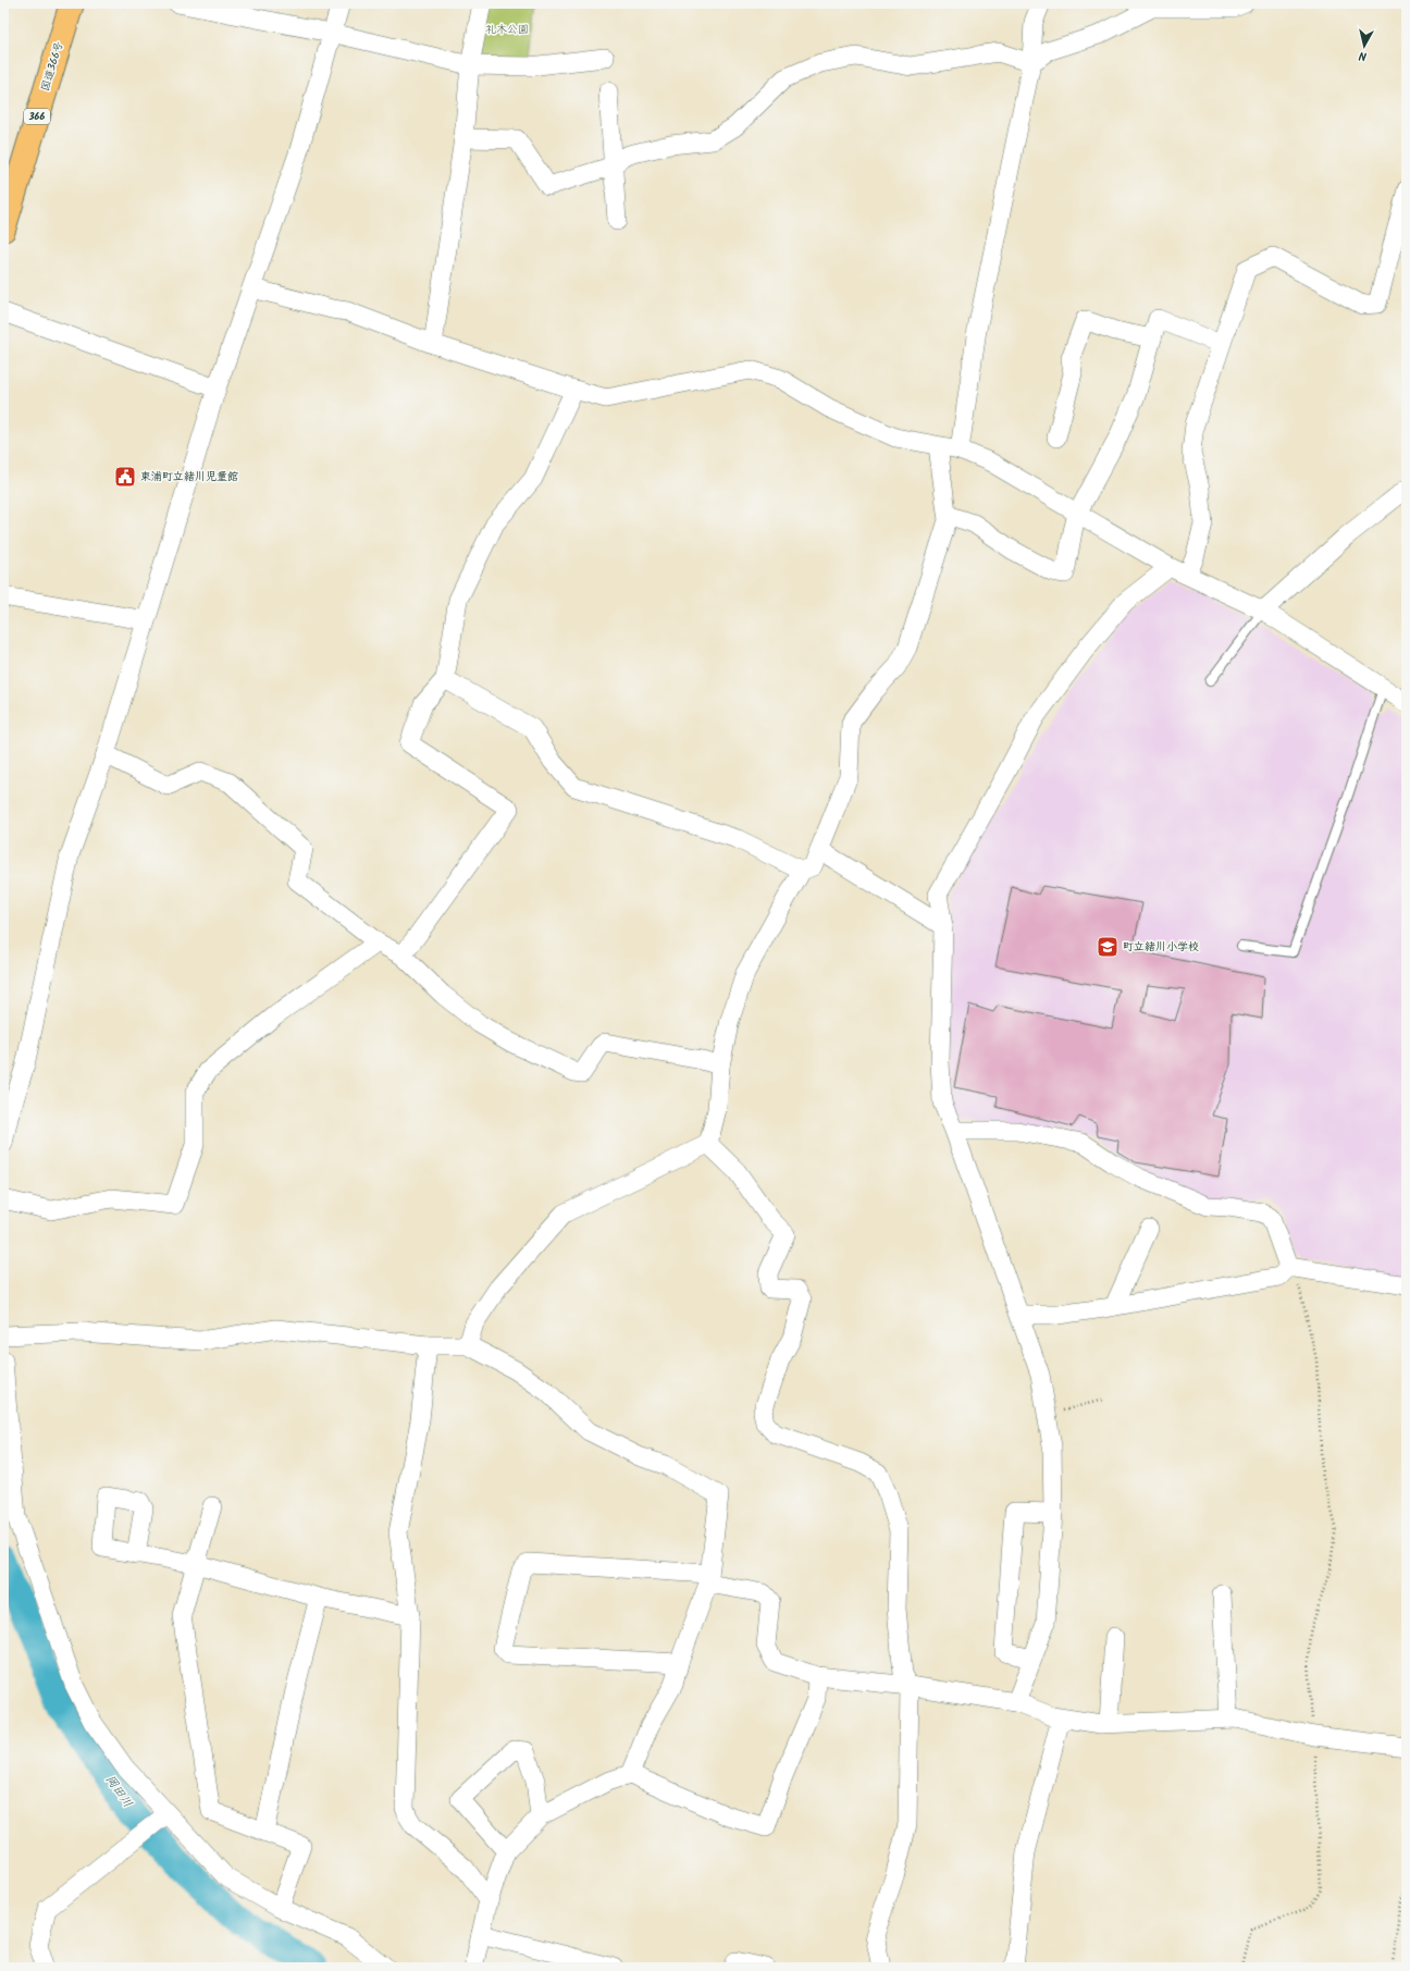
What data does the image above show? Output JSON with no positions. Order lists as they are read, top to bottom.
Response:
{
  "streets": {
    "highway": ["国道366号", "366"]
  },
  "water": ["岡田川"],
  "parks": ["礼木公園"],
  "places": {
    "public building": ["東浦町立緒川児童館"],
    "school or university": ["町立緒川小学校"]
  },
  "north": "bottom"
}
